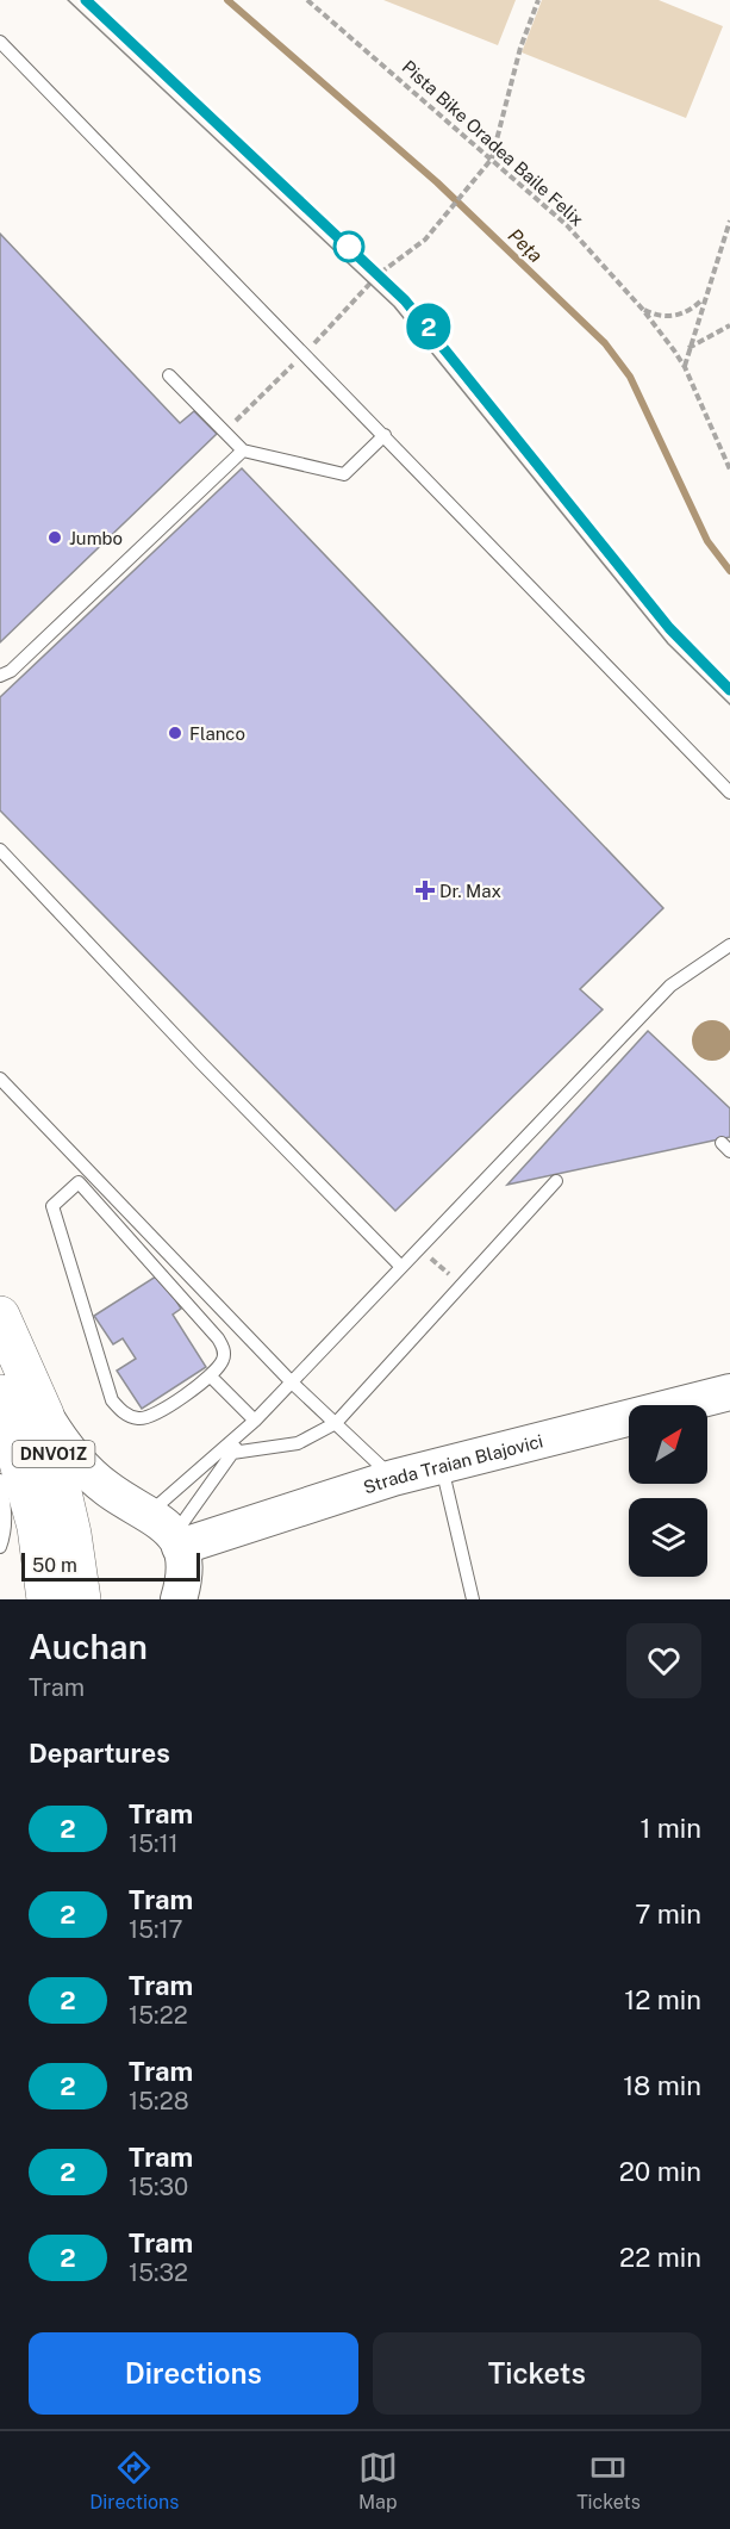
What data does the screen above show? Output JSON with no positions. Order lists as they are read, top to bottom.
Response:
{
  "streets": {
    "highway": ["DNVO1Z"],
    "street": ["Strada Traian Blajovici"],
    "path": ["Pista Bike Oradea Baile Felix"]
  },
  "water": ["Peța"],
  "places": {
    "other": ["Jumbo", "Flanco"],
    "health": ["Dr. Max"]
  },
  "lines": ["tram line 2"],
  "scale_bar": "50 m",
  "north": "top right",
  "page": {
    "on_map": "2",
    "scale": "50 m",
    "heading": [
      ["Auchan", "Tram"],
      "Departures"
    ],
    "list": [
      {
        "mark": "2",
        "name": "Tram",
        "note": "15:11",
        "value": "1 min"
      },
      {
        "mark": "2",
        "name": "Tram",
        "note": "15:17",
        "value": "7 min"
      },
      {
        "mark": "2",
        "name": "Tram",
        "note": "15:22",
        "value": "12 min"
      },
      {
        "mark": "2",
        "name": "Tram",
        "note": "15:28",
        "value": "18 min"
      },
      {
        "mark": "2",
        "name": "Tram",
        "note": "15:30",
        "value": "20 min"
      },
      {
        "mark": "2",
        "name": "Tram",
        "note": "15:32",
        "value": "22 min"
      }
    ],
    "buttons": ["Directions", "Tickets"],
    "tabs": ["Directions", "Map", "Tickets"]
  }
}
